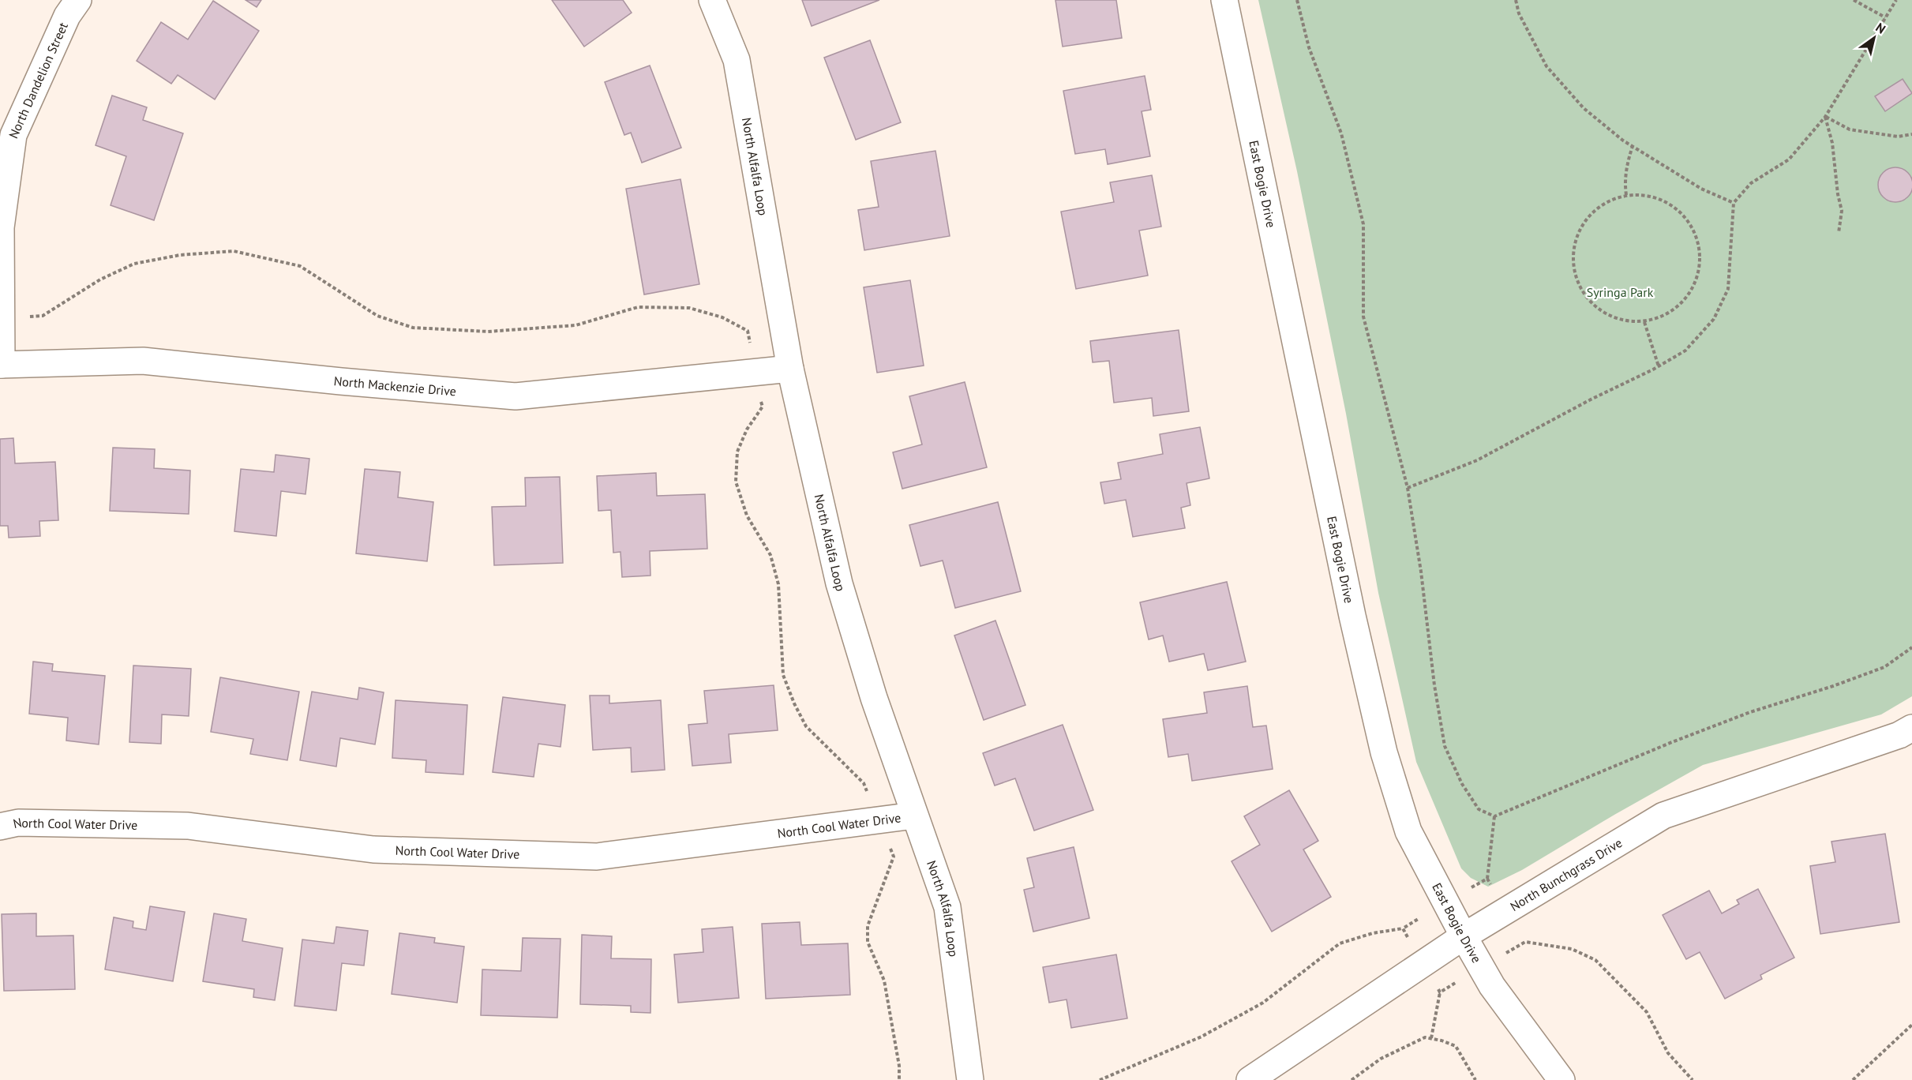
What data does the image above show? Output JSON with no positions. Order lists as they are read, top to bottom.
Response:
{
  "streets": {
    "street": [
      "North Dandelion Street",
      "North Alfalfa Loop",
      "East Bogie Drive",
      "North Mackenzie Drive",
      "North Cool Water Drive",
      "North Bunchgrass Drive"
    ]
  },
  "crossings": [
    ["North Dandelion Street", "North Mackenzie Drive"],
    ["North Alfalfa Loop", "North Mackenzie Drive"],
    ["North Alfalfa Loop", "North Cool Water Drive"],
    ["East Bogie Drive", "North Bunchgrass Drive"]
  ],
  "parks": ["Syringa Park"],
  "north": "top right"
}
